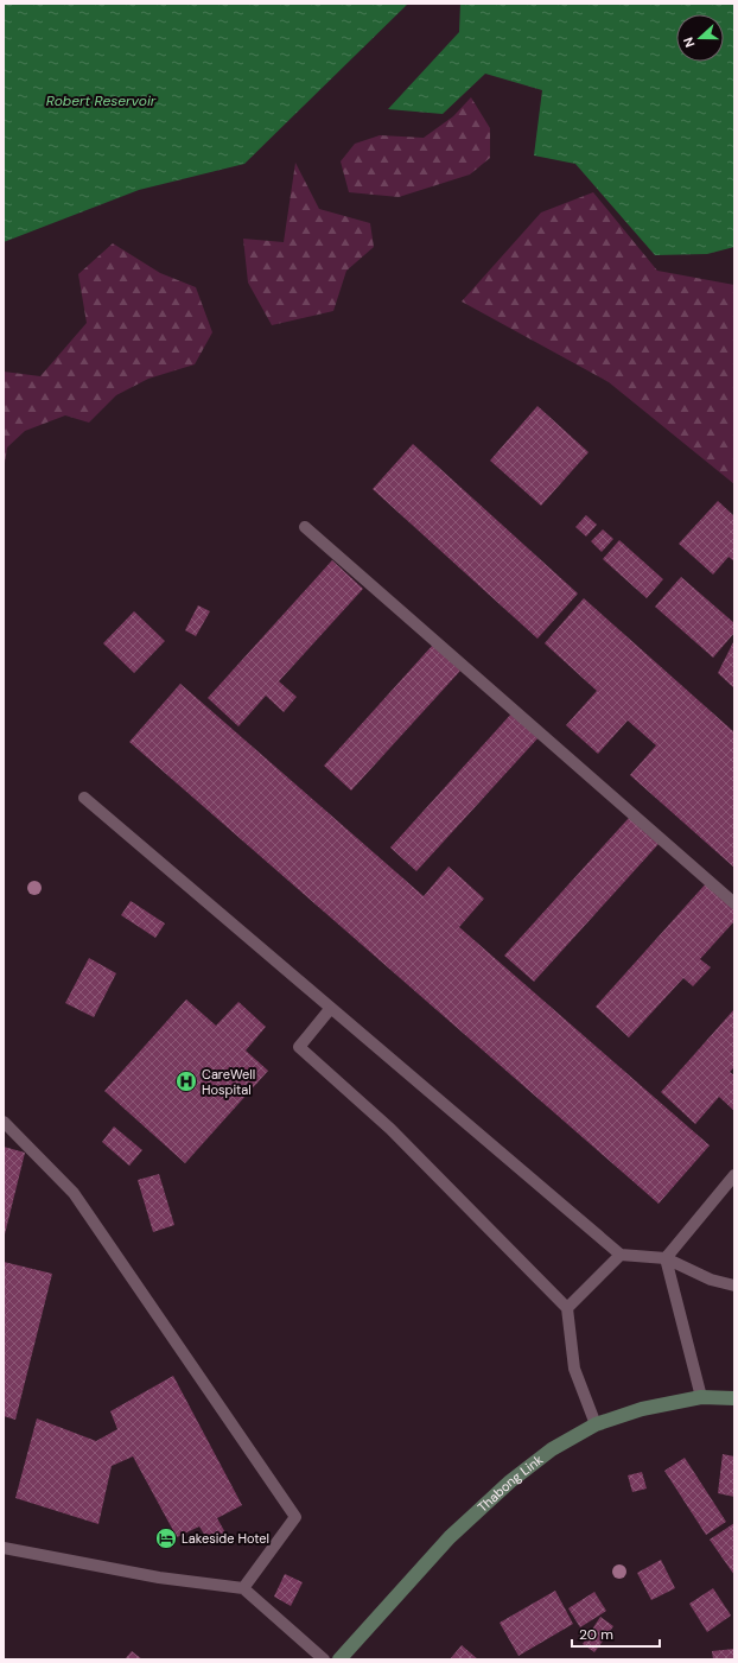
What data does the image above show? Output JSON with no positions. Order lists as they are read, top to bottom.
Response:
{
  "streets": {
    "main road": ["Thabong Link"]
  },
  "water": ["Robert Reservoir"],
  "places": {
    "hospital": ["CareWell Hospital"],
    "hotel": ["Lakeside Hotel"]
  },
  "scale_bar": "20 m",
  "north": "left"
}
